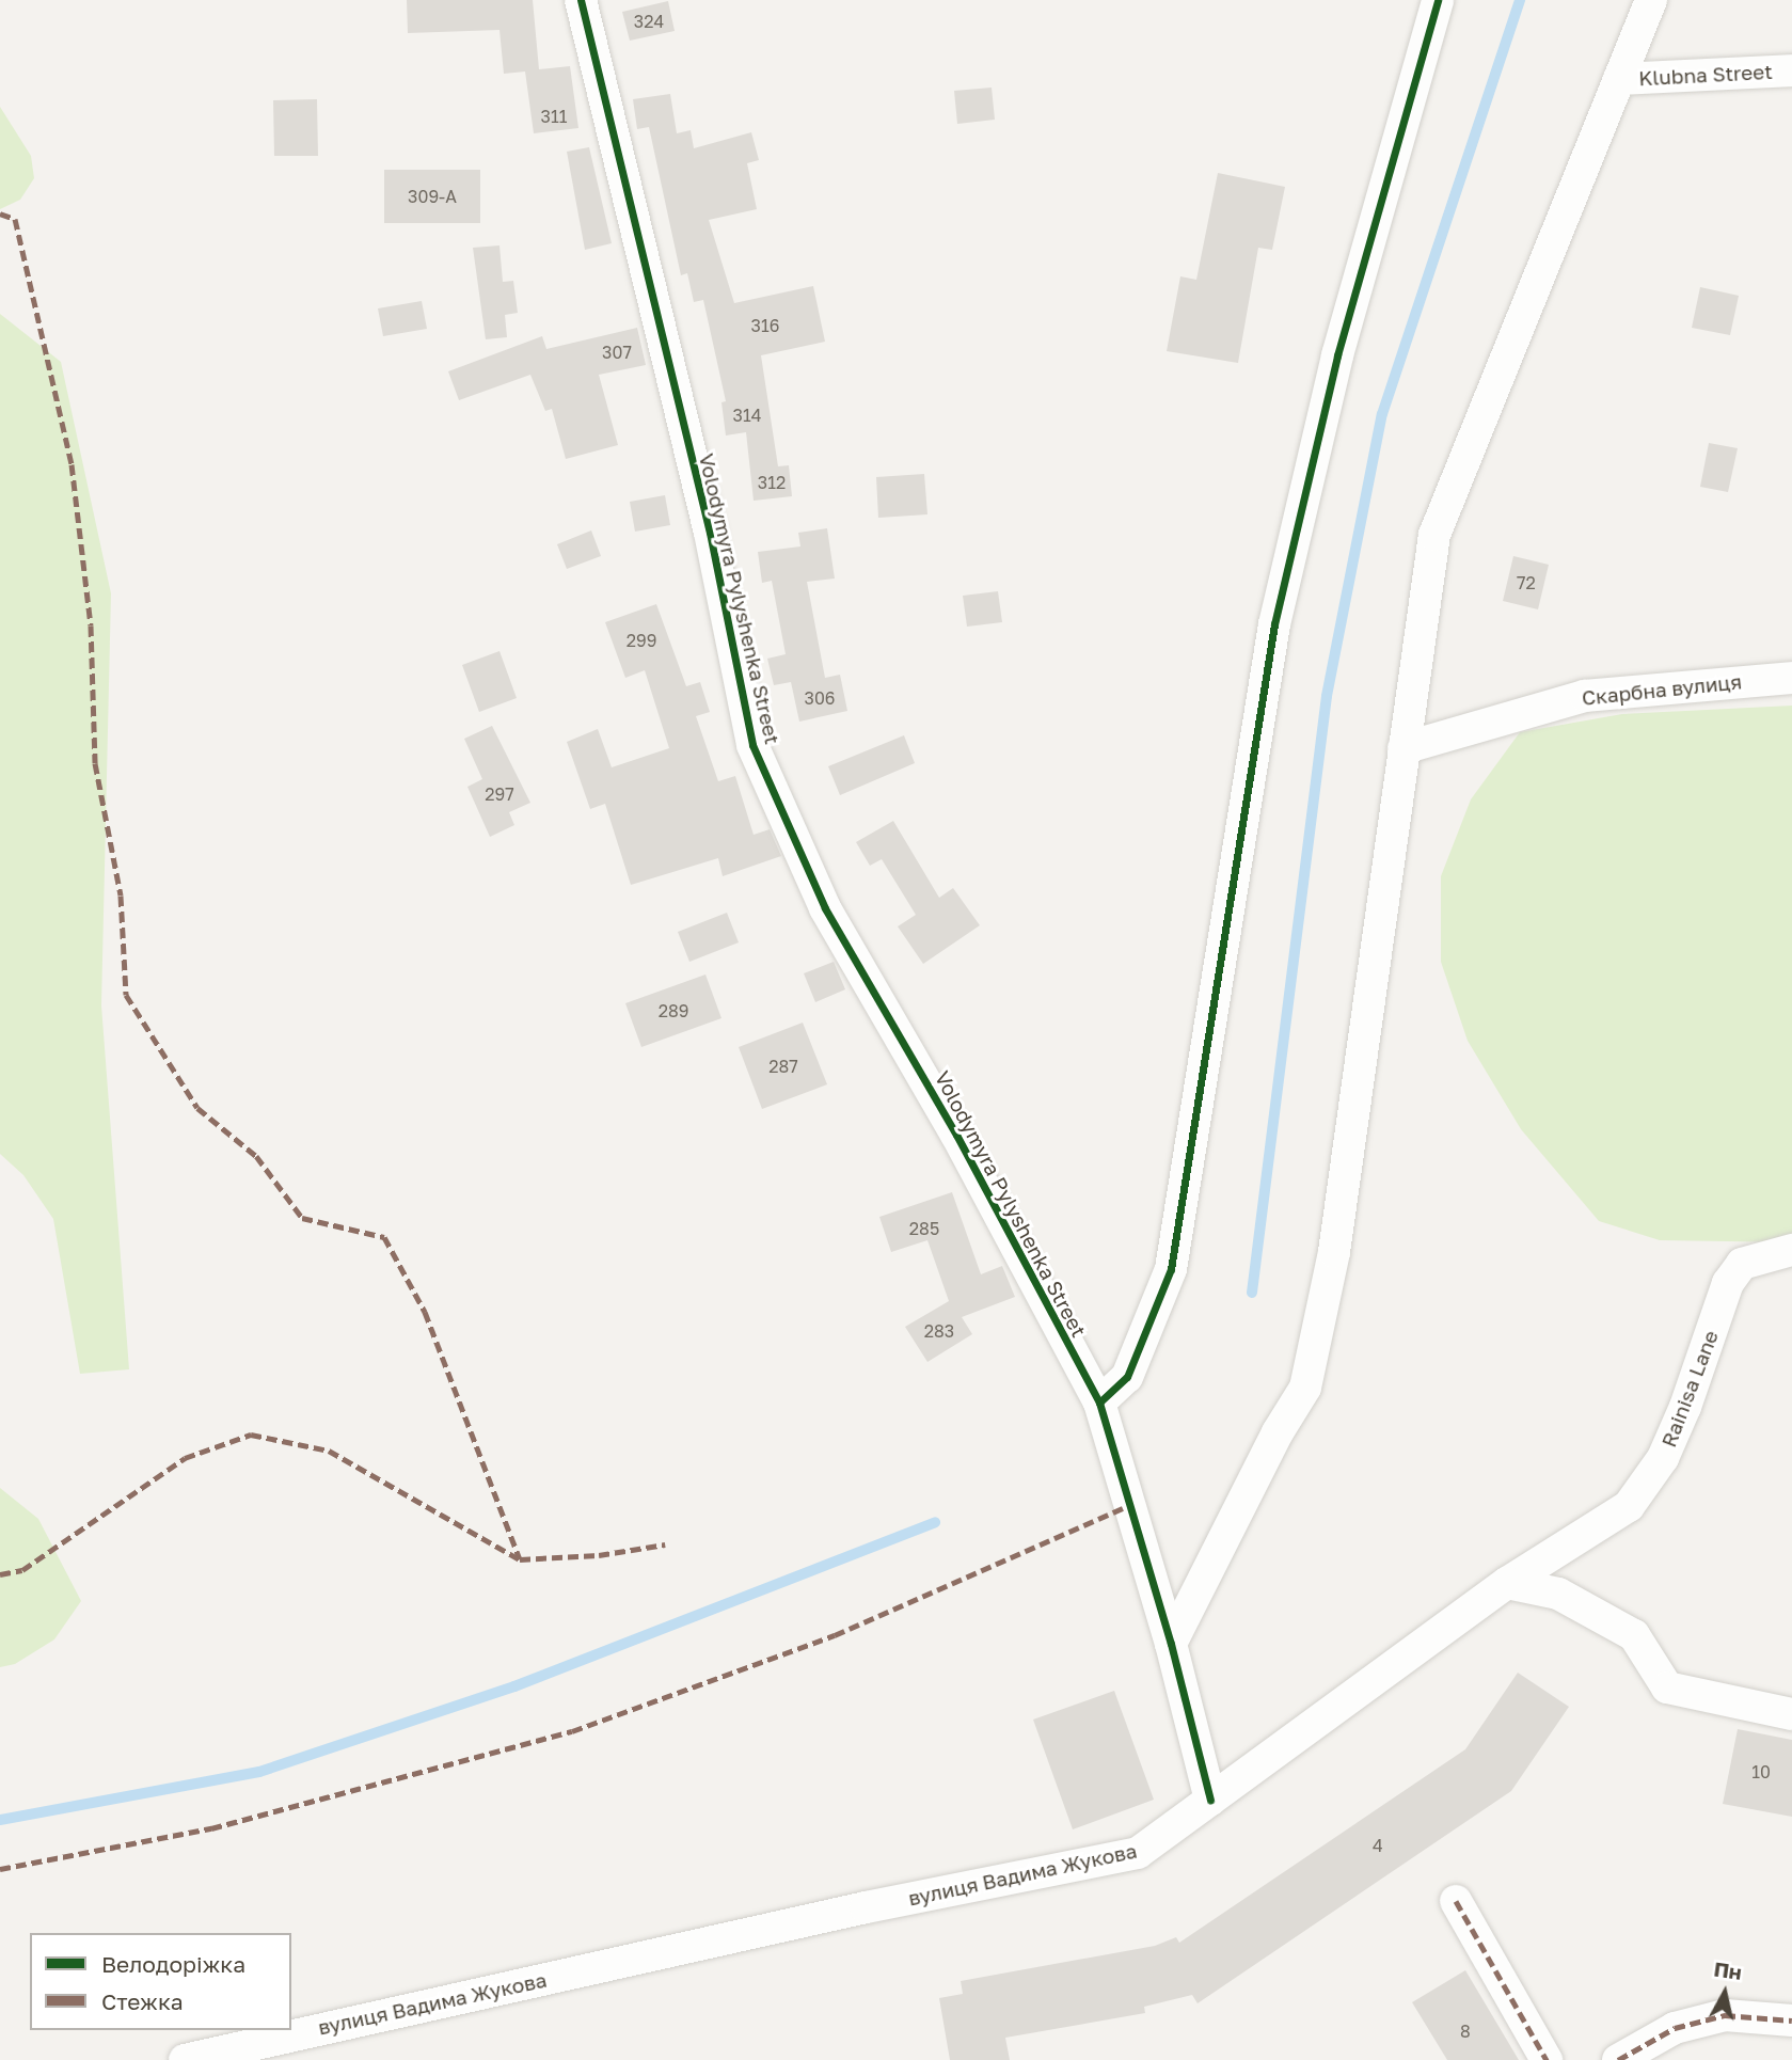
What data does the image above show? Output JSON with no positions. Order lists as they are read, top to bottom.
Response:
{
  "streets": {
    "street": [
      "Klubna Street",
      "Volodymyra Pylyshenka Street",
      "Скарбна вулиця",
      "Rainisa Lane",
      "вулиця Вадима Жукова"
    ]
  },
  "crossings": [
    ["Volodymyra Pylyshenka Street", "вулиця Вадима Жукова"],
    ["Rainisa Lane", "вулиця Вадима Жукова"]
  ],
  "house_numbers": [
    "324",
    "311",
    "309-А",
    "316",
    "307",
    "314",
    "312",
    "72",
    "299",
    "306",
    "297",
    "289",
    "287",
    "285",
    "283",
    "10",
    "4",
    "8"
  ],
  "legend": ["Велодоріжка", "Стежка"],
  "north": "top"
}
